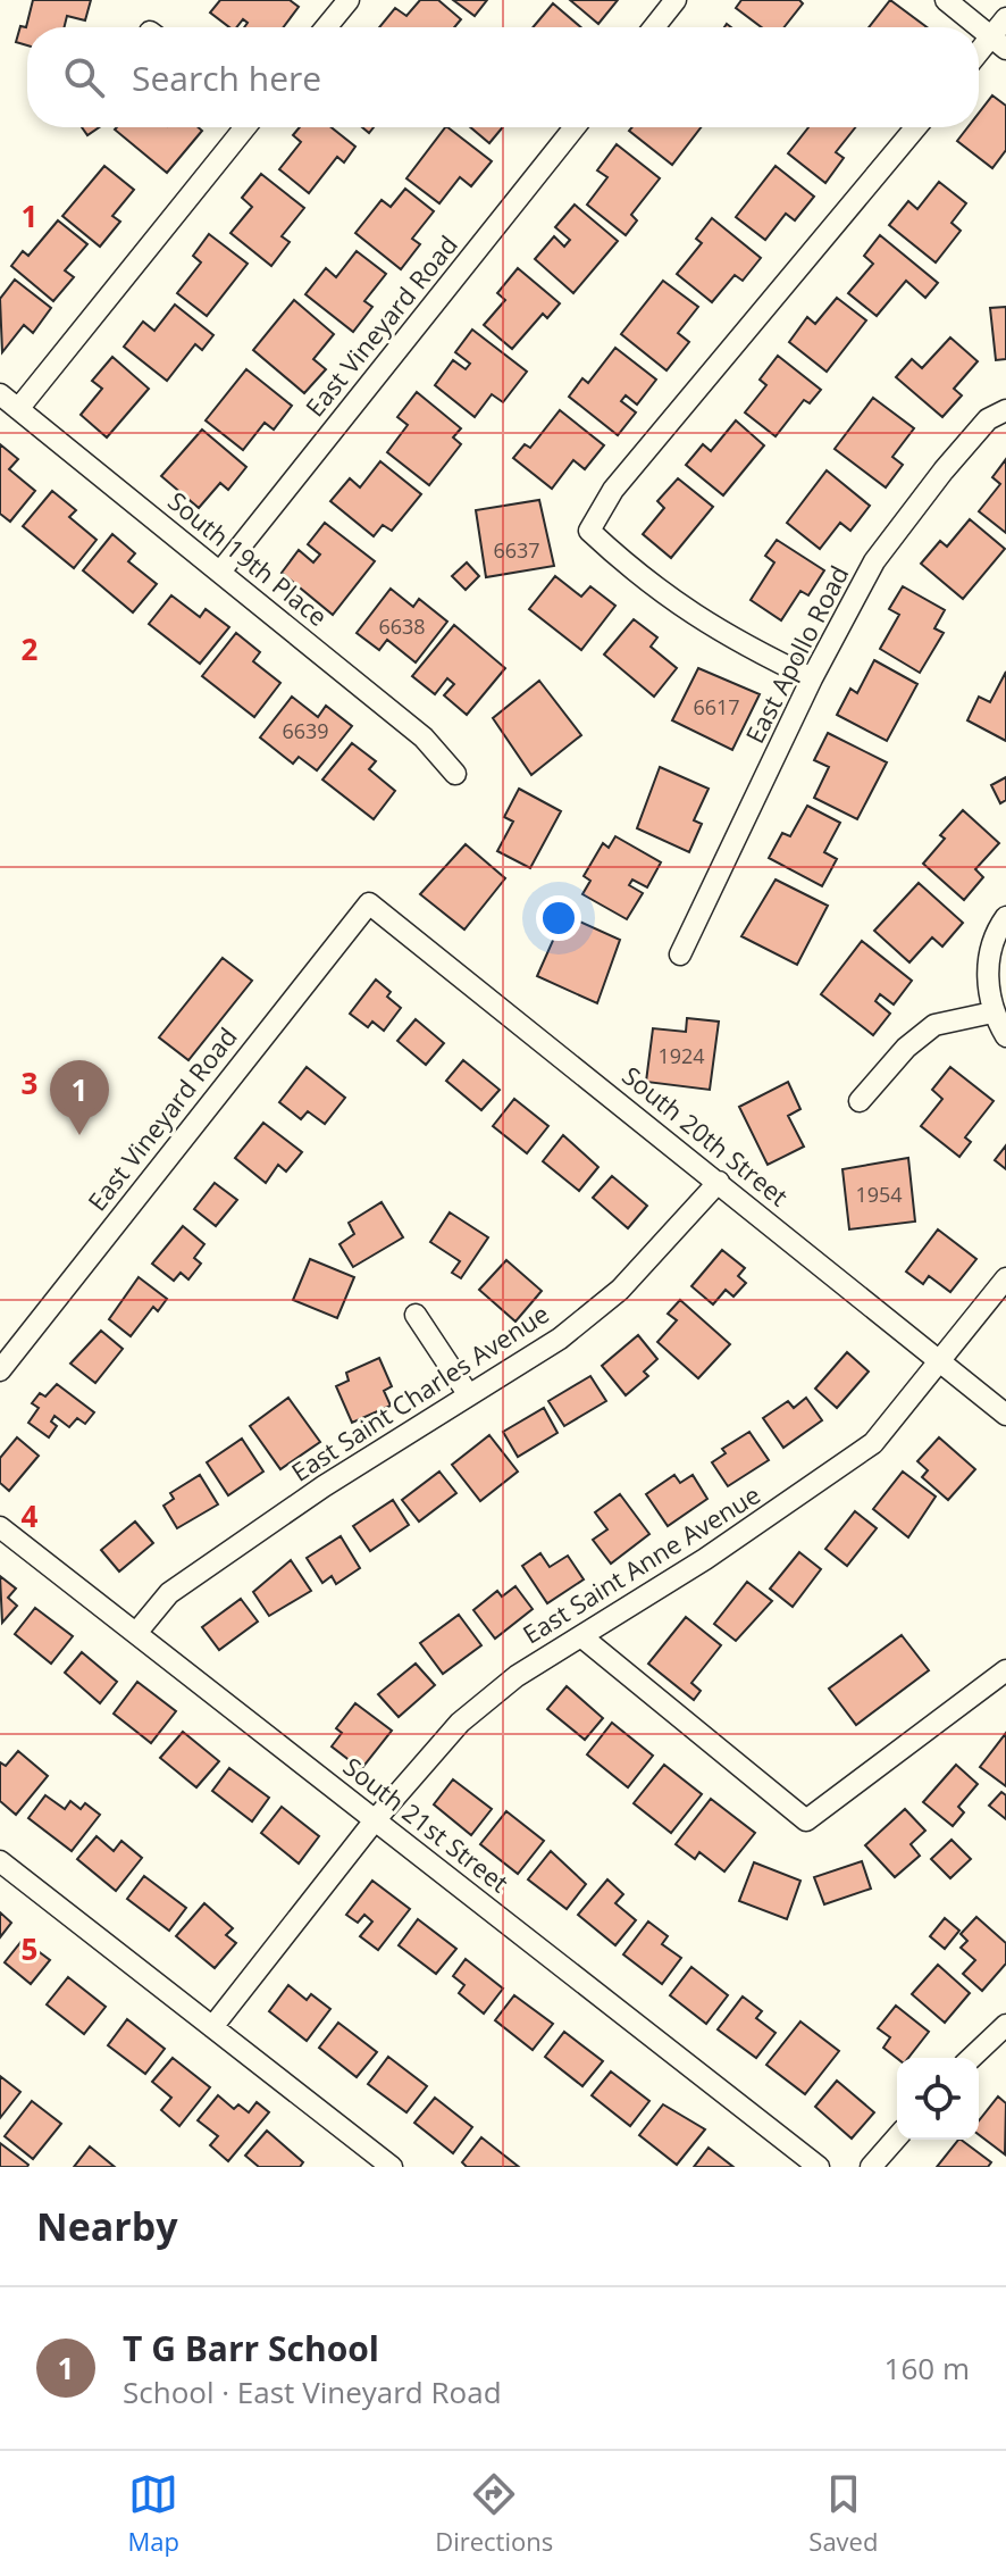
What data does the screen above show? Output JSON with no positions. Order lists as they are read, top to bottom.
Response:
{
  "streets": {
    "street": [
      "East Vineyard Road",
      "South 19th Place",
      "East Apollo Road",
      "South 20th Street",
      "East Saint Charles Avenue",
      "East Saint Anne Avenue",
      "South 21st Street"
    ]
  },
  "crossings": [
    ["East Vineyard Road", "South 19th Place"],
    ["East Vineyard Road", "South 20th Street"],
    ["South 20th Street", "East Saint Charles Avenue"],
    ["South 20th Street", "East Saint Anne Avenue"],
    ["East Saint Charles Avenue", "South 21st Street"],
    ["East Saint Anne Avenue", "South 21st Street"]
  ],
  "house_numbers": [
    "6637",
    "6638",
    "6617",
    "6639",
    "1924",
    "1954"
  ],
  "page": {
    "search": "Search here",
    "pins": "1",
    "heading": "Nearby",
    "list": [
      {
        "mark": "1",
        "name": "T G Barr School",
        "note": "School · East Vineyard Road",
        "value": "160 m"
      }
    ],
    "nav": ["Map", "Directions", "Saved"]
  },
  "grid": {
    "rows": [
      "1",
      "2",
      "3",
      "4",
      "5"
    ]
  }
}
